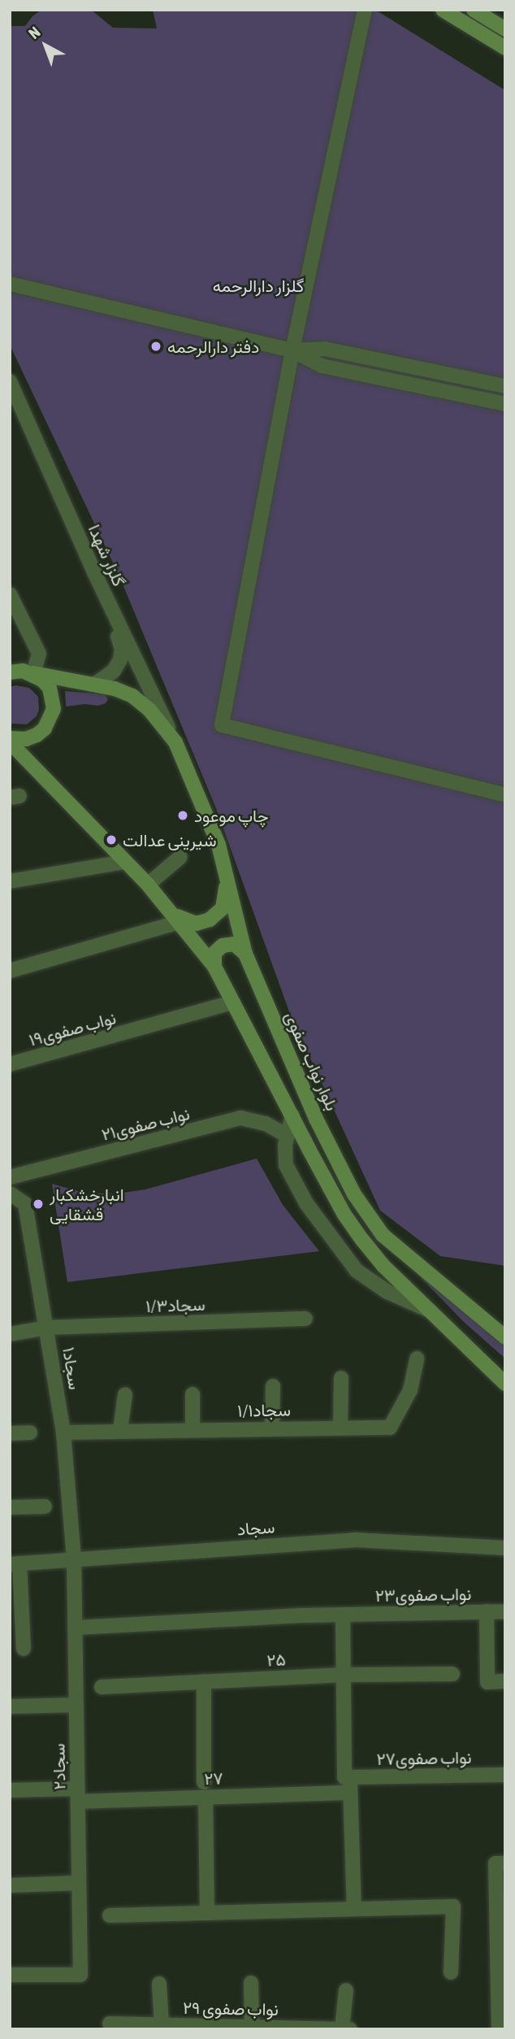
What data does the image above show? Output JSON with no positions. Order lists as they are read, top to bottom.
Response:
{
  "streets": {
    "main road": ["بلوار نواب صفوی"],
    "street": [
      "گلزار شهدا",
      "۱۹نواب صفوی",
      "۲۱نواب صفوی",
      "۱/۳سجاد",
      "۱سجاد",
      "۱/۱سجاد",
      "سجاد",
      "۲۳نواب صفوی",
      "۲۵",
      "۲۷نواب صفوی",
      "۲سجاد",
      "۲۷",
      "نواب صفوی ۲۹"
    ]
  },
  "crossings": [
    ["گلزار شهدا", "بلوار نواب صفوی"],
    ["۱/۳سجاد", "۱سجاد"],
    ["۱سجاد", "۱/۱سجاد"],
    ["۱سجاد", "سجاد"],
    ["۱سجاد", "۲سجاد"],
    ["سجاد", "۲سجاد"],
    ["۲۳نواب صفوی", "۲سجاد"],
    ["۲سجاد", "۲۷"]
  ],
  "parks": ["گلزار دارالرحمه"],
  "places": [
    "دفتر دارالرحمه",
    "چاپ موعود",
    "شیرینی عدالت",
    "انبارخشکبار قشقایی"
  ],
  "north": "top left"
}
